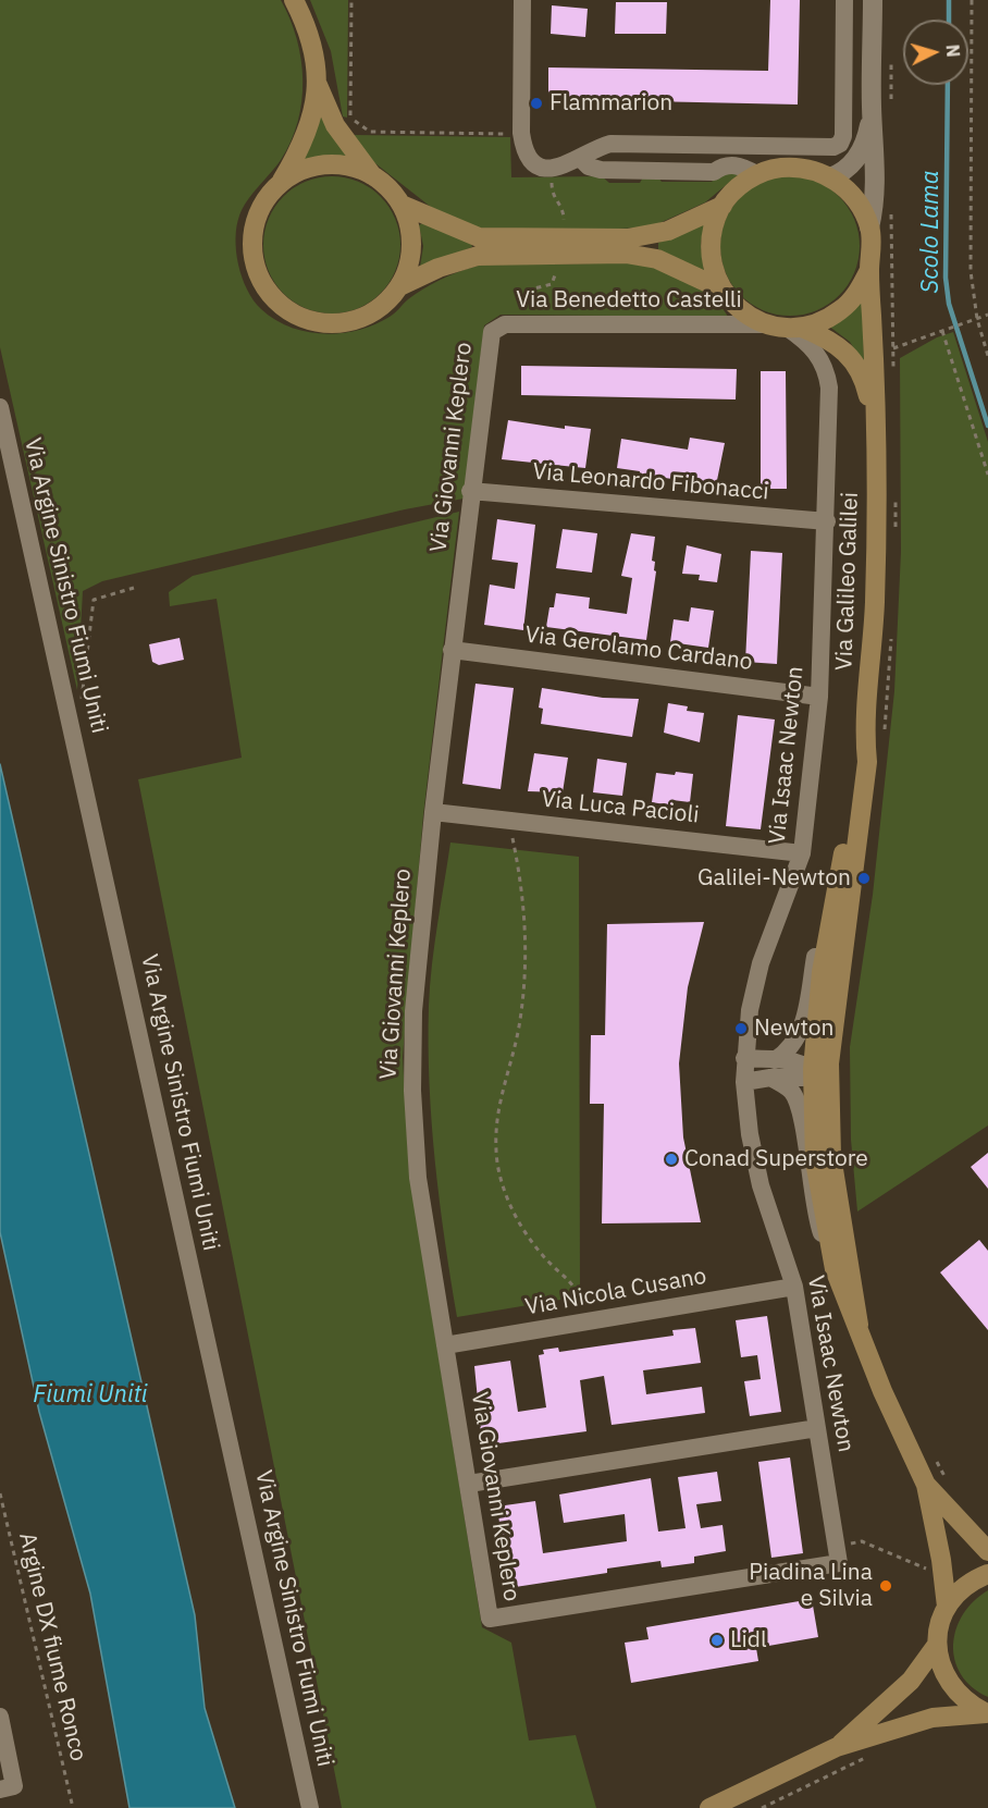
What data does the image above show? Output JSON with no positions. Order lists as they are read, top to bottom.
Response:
{
  "streets": {
    "main road": ["Via Galileo Galilei"],
    "street": [
      "Via Benedetto Castelli",
      "Via Giovanni Keplero",
      "Via Leonardo Fibonacci",
      "Via Argine Sinistro Fiumi Uniti",
      "Via Gerolamo Cardano",
      "Via Isaac Newton",
      "Via Luca Pacioli",
      "Via Nicola Cusano"
    ],
    "path": ["Argine DX fiume Ronco"]
  },
  "crossings": [
    ["Via Benedetto Castelli", "Via Giovanni Keplero"],
    ["Via Benedetto Castelli", "Via Galileo Galilei"],
    ["Via Benedetto Castelli", "Via Isaac Newton"],
    ["Via Giovanni Keplero", "Via Leonardo Fibonacci"],
    ["Via Giovanni Keplero", "Via Gerolamo Cardano"],
    ["Via Giovanni Keplero", "Via Isaac Newton"],
    ["Via Giovanni Keplero", "Via Luca Pacioli"],
    ["Via Giovanni Keplero", "Via Nicola Cusano"],
    ["Via Leonardo Fibonacci", "Via Isaac Newton"],
    ["Via Galileo Galilei", "Via Isaac Newton"],
    ["Via Gerolamo Cardano", "Via Isaac Newton"],
    ["Via Isaac Newton", "Via Luca Pacioli"],
    ["Via Isaac Newton", "Via Nicola Cusano"]
  ],
  "water": ["Scolo Lama", "Fiumi Uniti"],
  "places": [
    "Flammarion",
    "Galilei-Newton",
    "Newton",
    "Conad Superstore",
    "Piadina Lina e Silvia",
    "Lidl"
  ],
  "north": "right"
}
